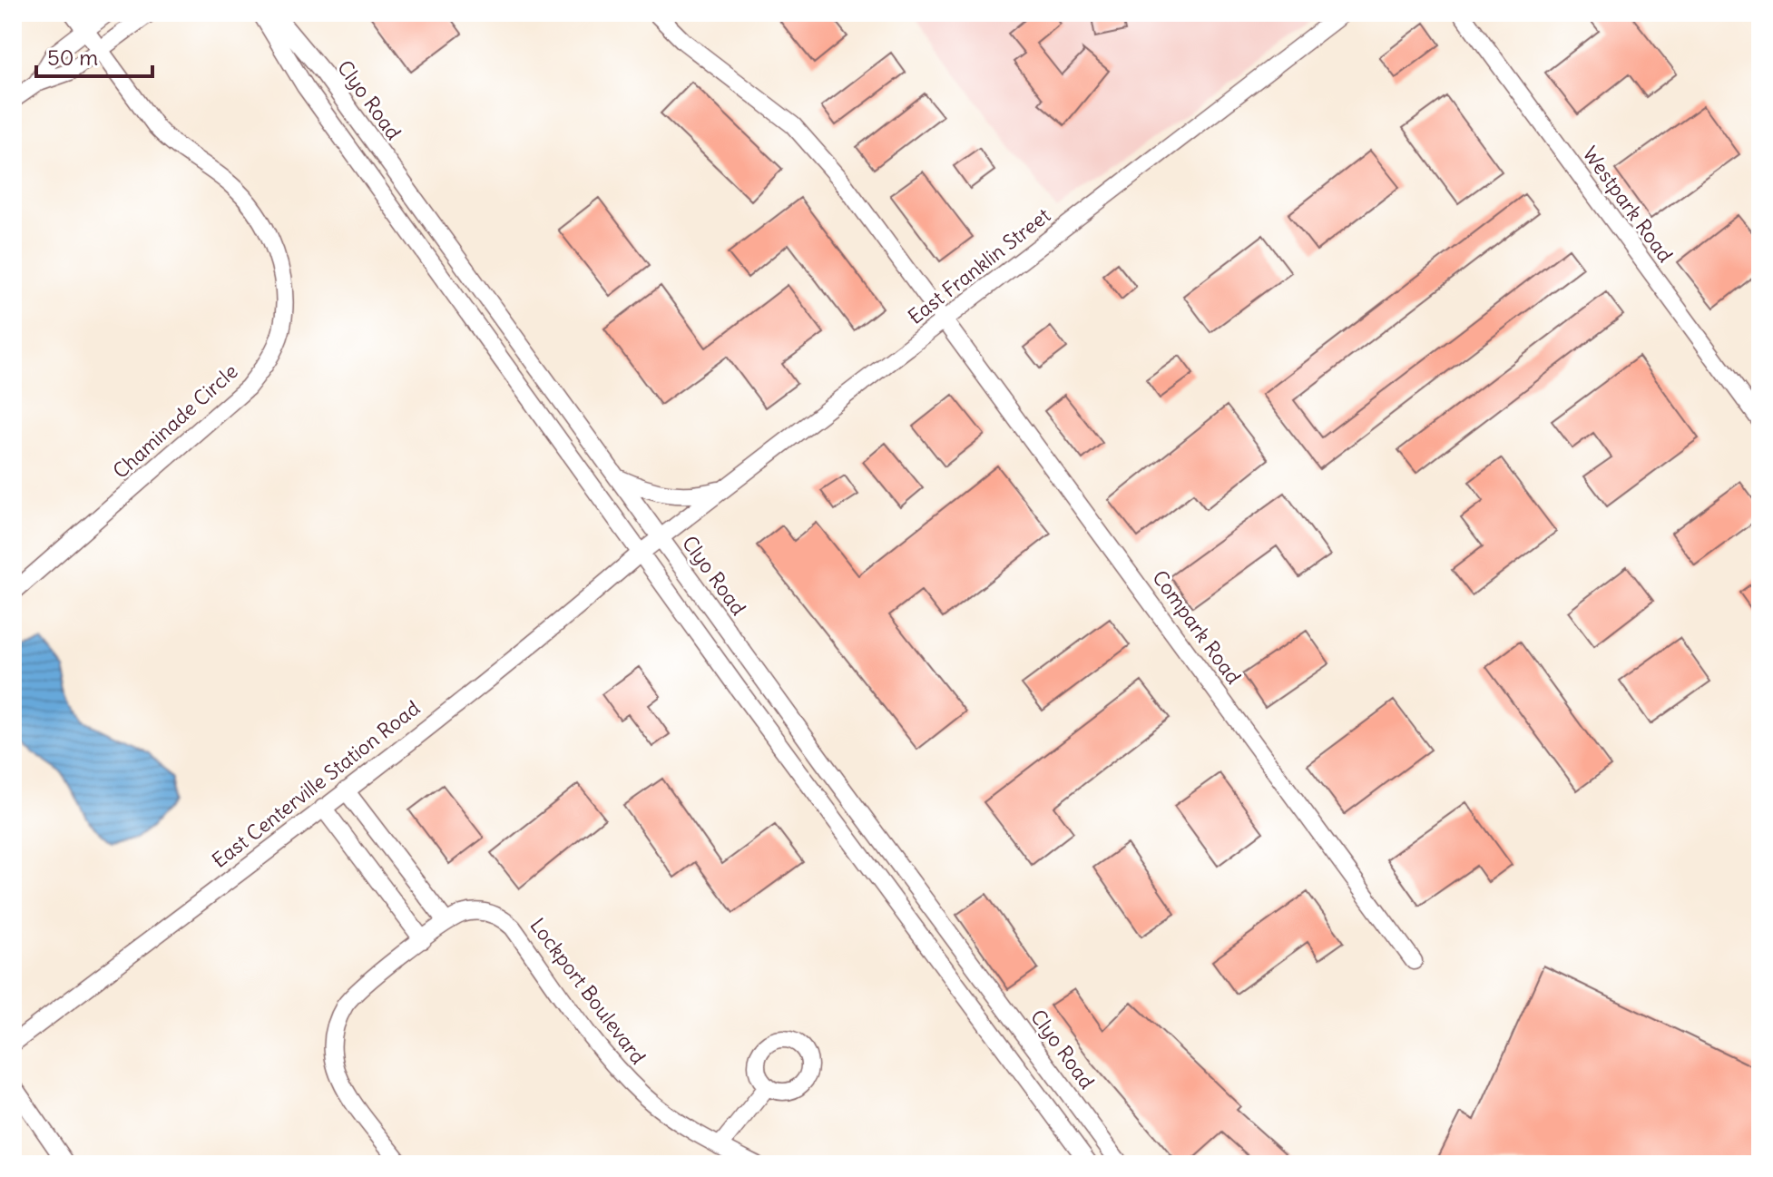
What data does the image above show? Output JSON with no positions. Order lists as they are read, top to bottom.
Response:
{
  "streets": {
    "street": [
      "Clyo Road",
      "Westpark Road",
      "East Franklin Street",
      "Chaminade Circle",
      "Compark Road",
      "East Centerville Station Road",
      "Lockport Boulevard"
    ]
  },
  "crossings": [
    ["Clyo Road", "East Franklin Street"],
    ["East Franklin Street", "Compark Road"],
    ["East Franklin Street", "East Centerville Station Road"]
  ],
  "scale_bar": "50 m"
}
